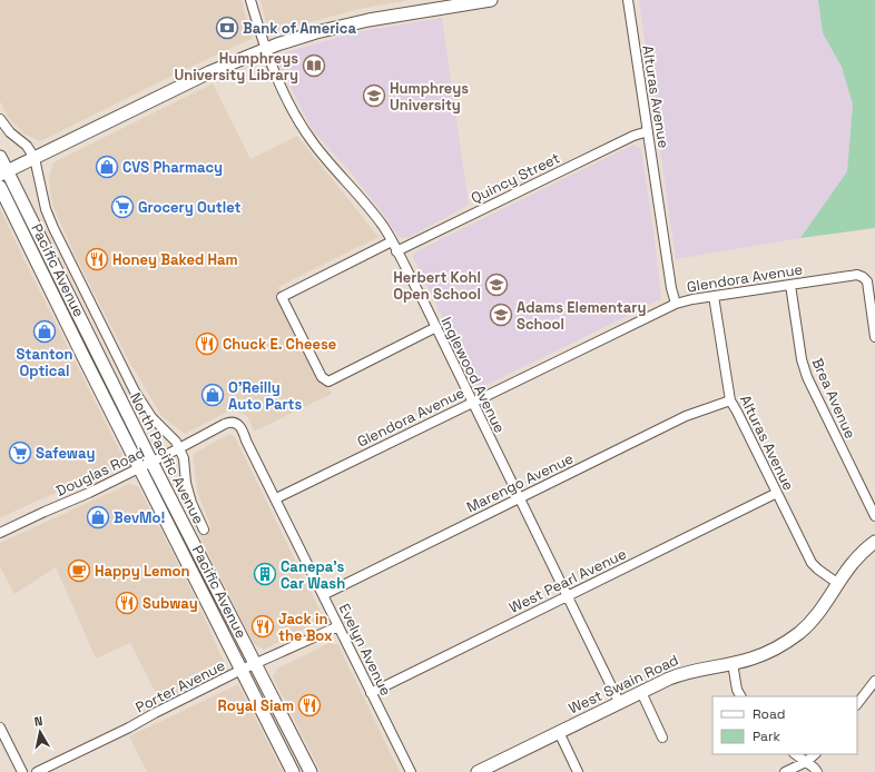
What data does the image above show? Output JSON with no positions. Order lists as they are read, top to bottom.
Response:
{
  "streets": {
    "main road": ["Pacific Avenue", "North Pacific Avenue", "West Swain Road"],
    "street": [
      "Alturas Avenue",
      "Quincy Street",
      "Glendora Avenue",
      "Inglewood Avenue",
      "Brea Avenue",
      "Douglas Road",
      "Marengo Avenue",
      "West Pearl Avenue",
      "Evelyn Avenue",
      "Porter Avenue"
    ]
  },
  "crossings": [
    ["Alturas Avenue", "Quincy Street"],
    ["Alturas Avenue", "Glendora Avenue"],
    ["Alturas Avenue", "Marengo Avenue"],
    ["Alturas Avenue", "West Pearl Avenue"],
    ["Alturas Avenue", "West Swain Road"],
    ["Quincy Street", "Inglewood Avenue"],
    ["Pacific Avenue", "Douglas Road"],
    ["Pacific Avenue", "Porter Avenue"],
    ["Glendora Avenue", "Inglewood Avenue"],
    ["Glendora Avenue", "Brea Avenue"],
    ["Glendora Avenue", "Evelyn Avenue"],
    ["Inglewood Avenue", "Marengo Avenue"],
    ["Inglewood Avenue", "West Pearl Avenue"],
    ["Inglewood Avenue", "West Swain Road"],
    ["North Pacific Avenue", "Douglas Road"],
    ["North Pacific Avenue", "Porter Avenue"],
    ["Douglas Road", "Evelyn Avenue"],
    ["Marengo Avenue", "Evelyn Avenue"],
    ["West Pearl Avenue", "Evelyn Avenue"],
    ["Evelyn Avenue", "Porter Avenue"]
  ],
  "places": {
    "bank": ["Bank of America"],
    "library": ["Humphreys University Library"],
    "school or university": ["Humphreys University", "Herbert Kohl Open School", "Adams Elementary School"],
    "shop": [
      "CVS Pharmacy",
      "Stanton Optical",
      "O'Reilly Auto Parts",
      "BevMo!"
    ],
    "supermarket": ["Grocery Outlet", "Safeway"],
    "restaurant": [
      "Honey Baked Ham",
      "Chuck E. Cheese",
      "Subway",
      "Jack in the Box",
      "Royal Siam"
    ],
    "cafe": ["Happy Lemon"],
    "building": ["Canepa's Car Wash"]
  },
  "legend": ["Road", "Park"],
  "north": "top"
}
